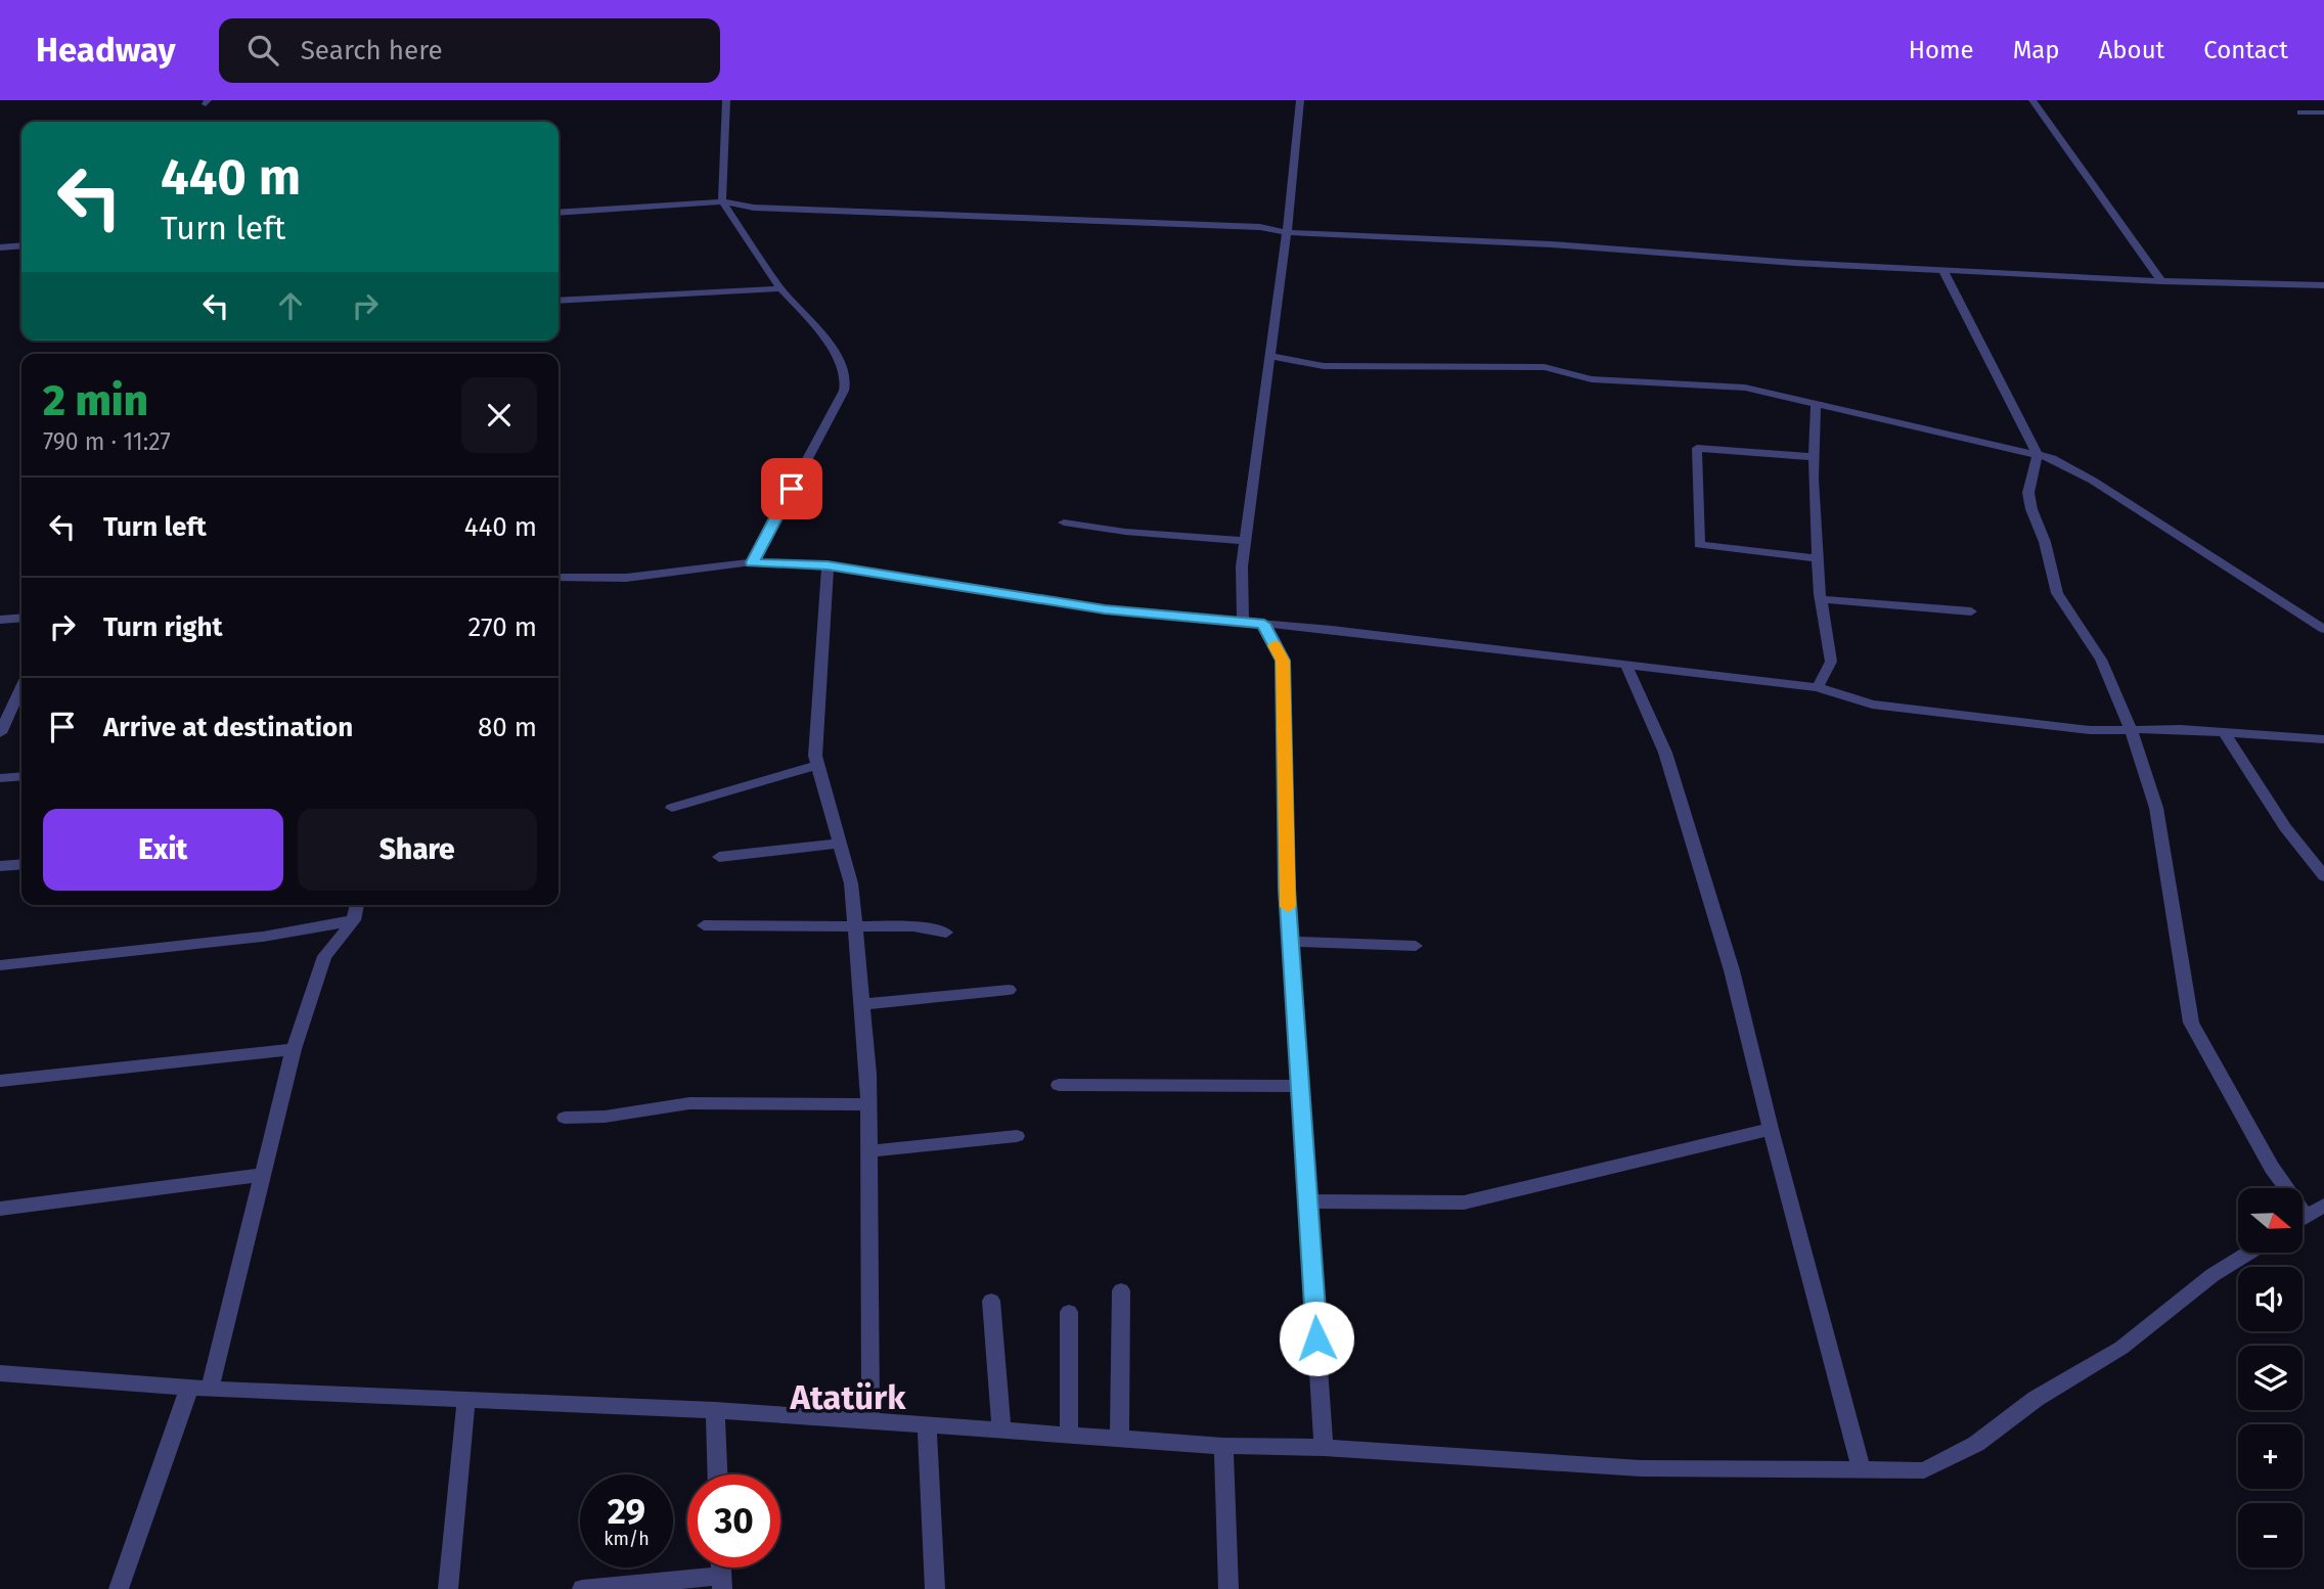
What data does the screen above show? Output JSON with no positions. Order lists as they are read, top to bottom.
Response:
{
  "districts": ["Atatürk"],
  "north": "right",
  "page": {
    "header": "Headway",
    "search": "Search here",
    "nav": [
      "Home",
      "Map",
      "About",
      "Contact"
    ],
    "turn": ["440 m", "Turn left"],
    "heading": ["2 min", "790 m · 11:27"],
    "list": [
      {
        "name": "Turn left",
        "value": "440 m"
      },
      {
        "name": "Turn right",
        "value": "270 m"
      },
      {
        "name": "Arrive at destination",
        "value": "80 m"
      }
    ],
    "buttons": ["Exit", "Share"],
    "map_buttons": ["+", "−"],
    "speed": "29 km/h",
    "limit": "30"
  }
}
